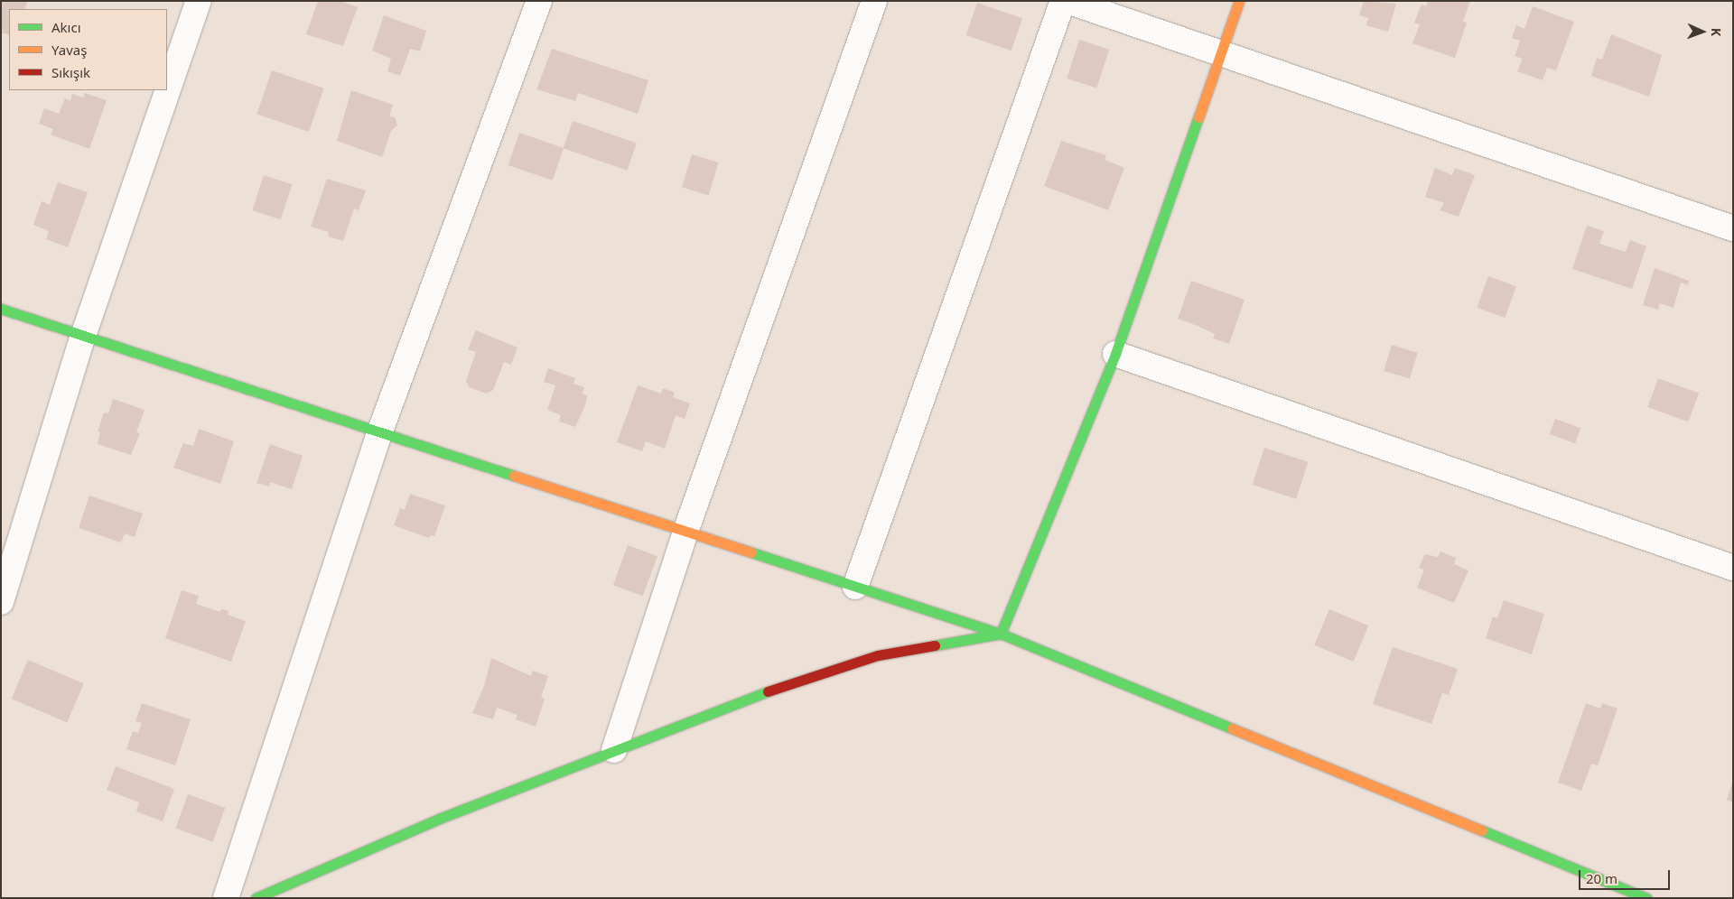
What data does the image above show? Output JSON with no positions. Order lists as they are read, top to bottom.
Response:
{
  "legend": ["Akıcı", "Yavaş", "Sıkışık"],
  "scale_bar": "20 m",
  "north": "right"
}
